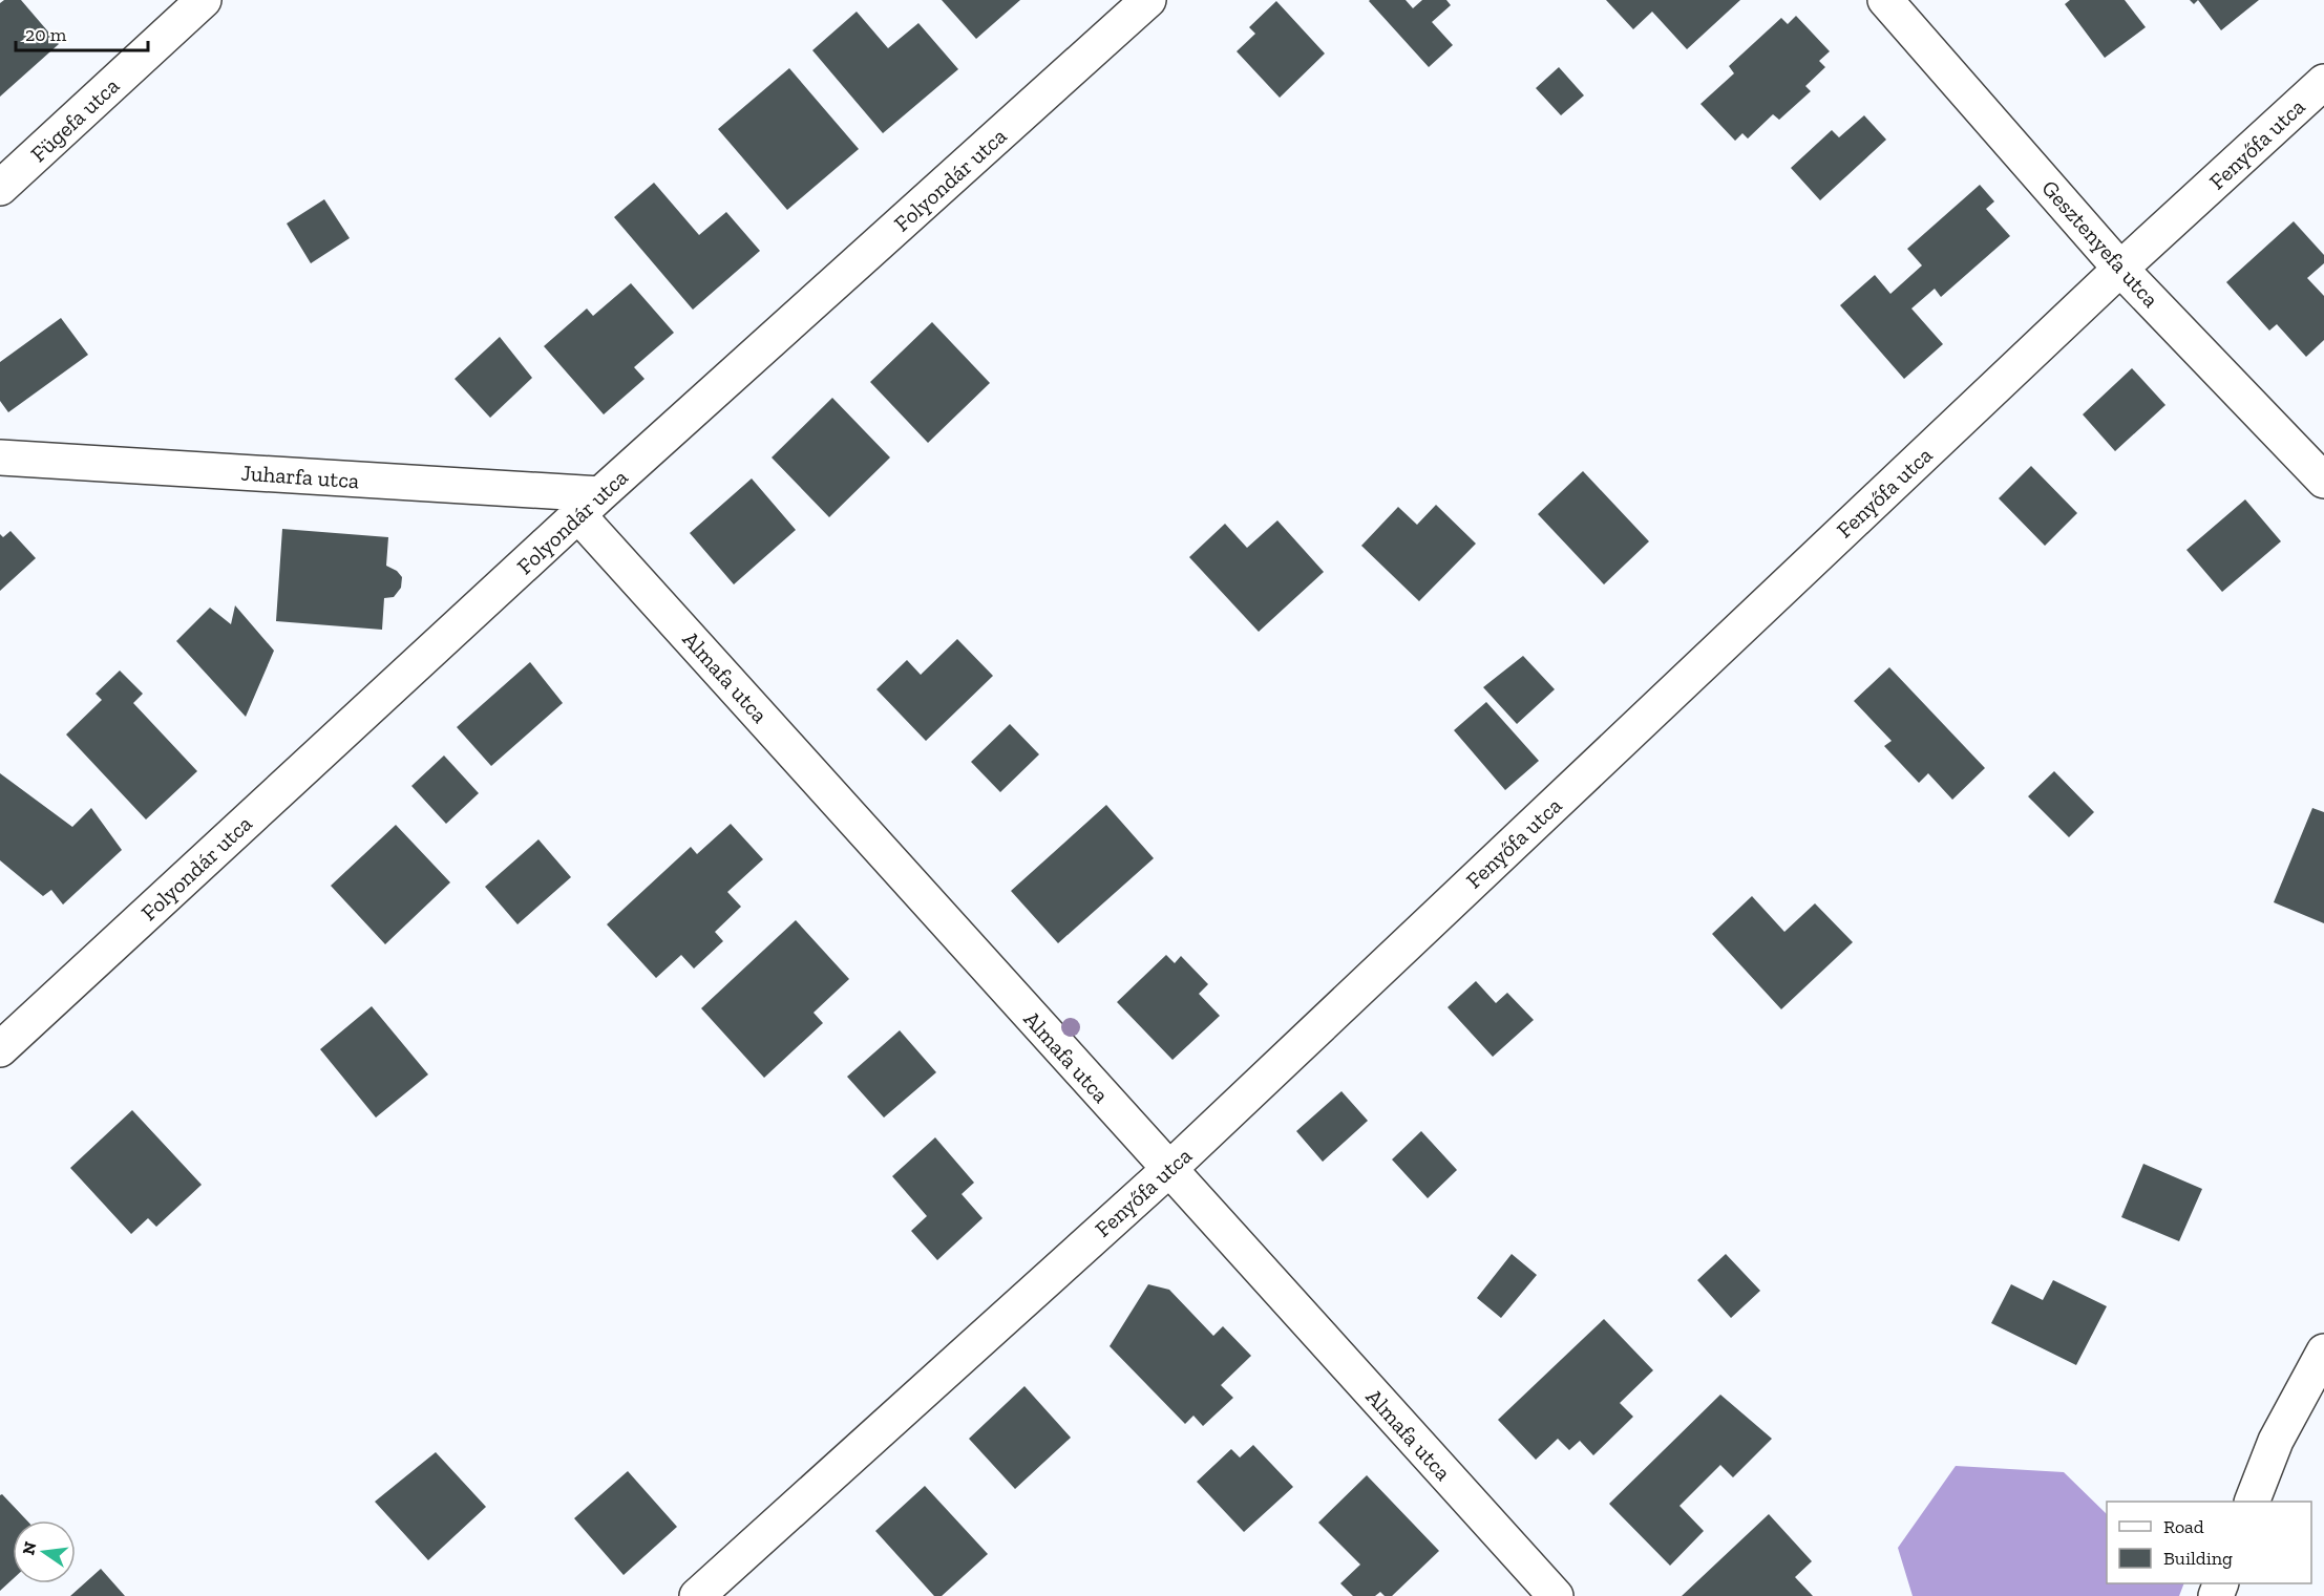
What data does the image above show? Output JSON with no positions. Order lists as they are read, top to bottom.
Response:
{
  "streets": {
    "street": [
      "Fügefa utca",
      "Fenyőfa utca",
      "Folyondár utca",
      "Gesztenyefa utca",
      "Juharfa utca",
      "Almafa utca"
    ]
  },
  "crossings": [
    ["Fenyőfa utca", "Gesztenyefa utca"],
    ["Fenyőfa utca", "Almafa utca"],
    ["Folyondár utca", "Juharfa utca"],
    ["Folyondár utca", "Almafa utca"],
    ["Juharfa utca", "Almafa utca"]
  ],
  "legend": ["Road", "Building"],
  "scale_bar": "20 m",
  "north": "left"
}
